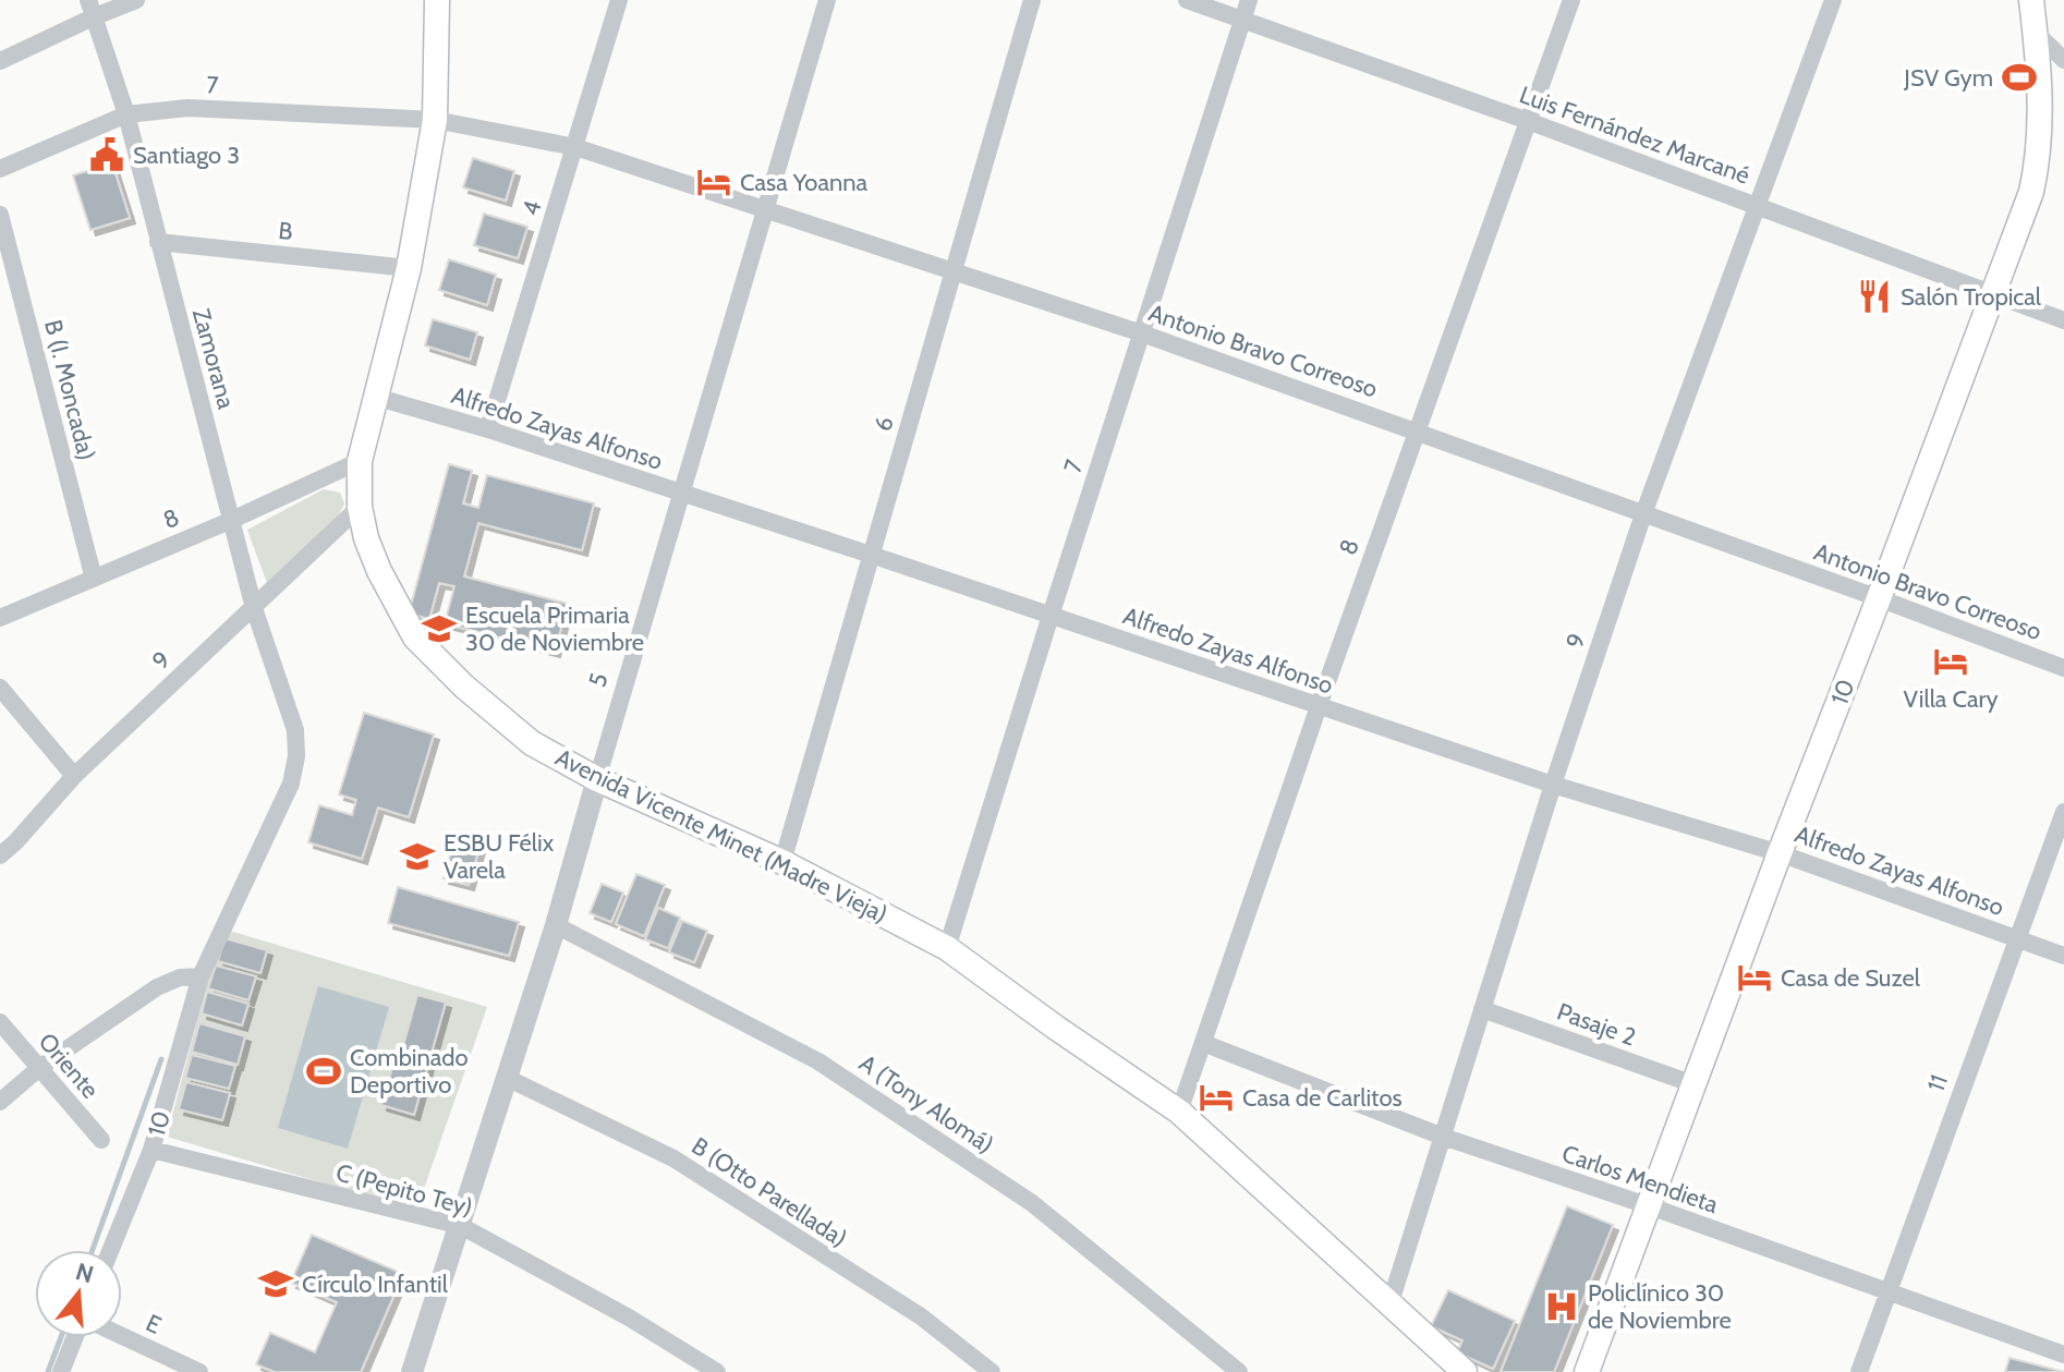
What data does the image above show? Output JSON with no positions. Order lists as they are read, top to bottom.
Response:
{
  "streets": {
    "main road": ["10", "Avenida Vicente Minet (Madre Vieja)"],
    "street": [
      "7",
      "Luis Fernández Marcané",
      "4",
      "B",
      "Antonio Bravo Correoso",
      "Zamorana",
      "B (I. Moncada)",
      "6",
      "Alfredo Zayas Alfonso",
      "8",
      "9",
      "5",
      "Pasaje 2",
      "Oriente",
      "11",
      "A (Tony Alomá)",
      "Carlos Mendieta",
      "C (Pepito Tey)",
      "B (Otto Parellada)",
      "E"
    ]
  },
  "crossings": [
    ["7", "Luis Fernández Marcané"],
    ["7", "Antonio Bravo Correoso"],
    ["7", "Zamorana"],
    ["7", "Alfredo Zayas Alfonso"],
    ["7", "Avenida Vicente Minet (Madre Vieja)"],
    ["Luis Fernández Marcané", "8"],
    ["Luis Fernández Marcané", "9"],
    ["Luis Fernández Marcané", "10"],
    ["4", "Antonio Bravo Correoso"],
    ["4", "Alfredo Zayas Alfonso"],
    ["B", "Zamorana"],
    ["B", "Avenida Vicente Minet (Madre Vieja)"],
    ["Antonio Bravo Correoso", "6"],
    ["Antonio Bravo Correoso", "8"],
    ["Antonio Bravo Correoso", "9"],
    ["Antonio Bravo Correoso", "5"],
    ["Antonio Bravo Correoso", "10"],
    ["Antonio Bravo Correoso", "Avenida Vicente Minet (Madre Vieja)"],
    ["Zamorana", "8"],
    ["Zamorana", "9"],
    ["Zamorana", "10"],
    ["B (I. Moncada)", "8"],
    ["6", "Alfredo Zayas Alfonso"],
    ["6", "Avenida Vicente Minet (Madre Vieja)"],
    ["Alfredo Zayas Alfonso", "8"],
    ["Alfredo Zayas Alfonso", "9"],
    ["Alfredo Zayas Alfonso", "5"],
    ["Alfredo Zayas Alfonso", "10"],
    ["Alfredo Zayas Alfonso", "Avenida Vicente Minet (Madre Vieja)"],
    ["Alfredo Zayas Alfonso", "11"],
    ["8", "Avenida Vicente Minet (Madre Vieja)"],
    ["8", "Carlos Mendieta"],
    ["9", "Avenida Vicente Minet (Madre Vieja)"],
    ["9", "Pasaje 2"],
    ["9", "Carlos Mendieta"],
    ["5", "Avenida Vicente Minet (Madre Vieja)"],
    ["5", "A (Tony Alomá)"],
    ["5", "C (Pepito Tey)"],
    ["5", "B (Otto Parellada)"],
    ["10", "Pasaje 2"],
    ["10", "Carlos Mendieta"],
    ["10", "C (Pepito Tey)"],
    ["11", "Carlos Mendieta"]
  ],
  "places": {
    "sports": ["JSV Gym", "Combinado Deportivo"],
    "public building": ["Santiago 3"],
    "hotel": [
      "Casa Yoanna",
      "Villa Cary",
      "Casa de Suzel",
      "Casa de Carlitos"
    ],
    "restaurant": ["Salón Tropical"],
    "school or university": ["Escuela Primaria 30 de Noviembre", "ESBU Félix Varela", "Círculo Infantil"],
    "hospital": ["Policlínico 30 de Noviembre"]
  },
  "north": "top"
}
